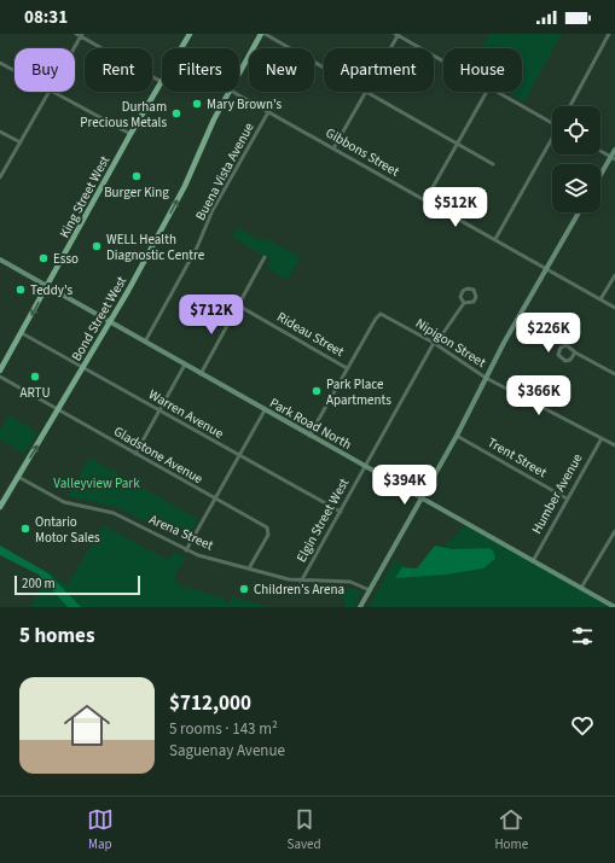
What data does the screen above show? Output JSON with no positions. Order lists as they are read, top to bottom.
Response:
{
  "streets": {
    "main road": ["King Street West", "Bond Street West", "Park Road North"],
    "street": [
      "Gibbons Street",
      "Buena Vista Avenue",
      "Rideau Street",
      "Nipigon Street",
      "Warren Avenue",
      "Gladstone Avenue",
      "Trent Street",
      "Humber Avenue",
      "Elgin Street West",
      "Arena Street"
    ]
  },
  "crossings": [
    ["Gibbons Street", "Buena Vista Avenue"],
    ["Buena Vista Avenue", "Park Road North"],
    ["King Street West", "Warren Avenue"],
    ["King Street West", "Park Road North"],
    ["Bond Street West", "Warren Avenue"],
    ["Bond Street West", "Park Road North"],
    ["Bond Street West", "Gladstone Avenue"],
    ["Bond Street West", "Arena Street"],
    ["Rideau Street", "Nipigon Street"],
    ["Nipigon Street", "Humber Avenue"],
    ["Nipigon Street", "Elgin Street West"],
    ["Warren Avenue", "Elgin Street West"],
    ["Park Road North", "Humber Avenue"],
    ["Park Road North", "Elgin Street West"],
    ["Gladstone Avenue", "Arena Street"],
    ["Trent Street", "Humber Avenue"],
    ["Elgin Street West", "Arena Street"]
  ],
  "one_way": ["Bond Street West"],
  "parks": ["Valleyview Park"],
  "places": [
    "Mary Brown's",
    "Durham Precious Metals",
    "Burger King",
    "WELL Health Diagnostic Centre",
    "Esso",
    "Teddy's",
    "ARTU",
    "Park Place Apartments",
    "Ontario Motor Sales",
    "Children's Arena"
  ],
  "scale_bar": "200 m",
  "page": {
    "status": "08:31",
    "chip": [
      "Buy",
      "Rent",
      "Filters",
      "New",
      "Apartment",
      "House"
    ],
    "price": [
      "$512K",
      "$712K",
      "$226K",
      "$366K",
      "$394K"
    ],
    "scale": "200 m",
    "heading": "5 homes",
    "list": [
      {
        "name": "$712,000",
        "note": "5 rooms · 143 m² · Saguenay Avenue"
      }
    ],
    "tabs": ["Map", "Saved", "Home"]
  }
}
